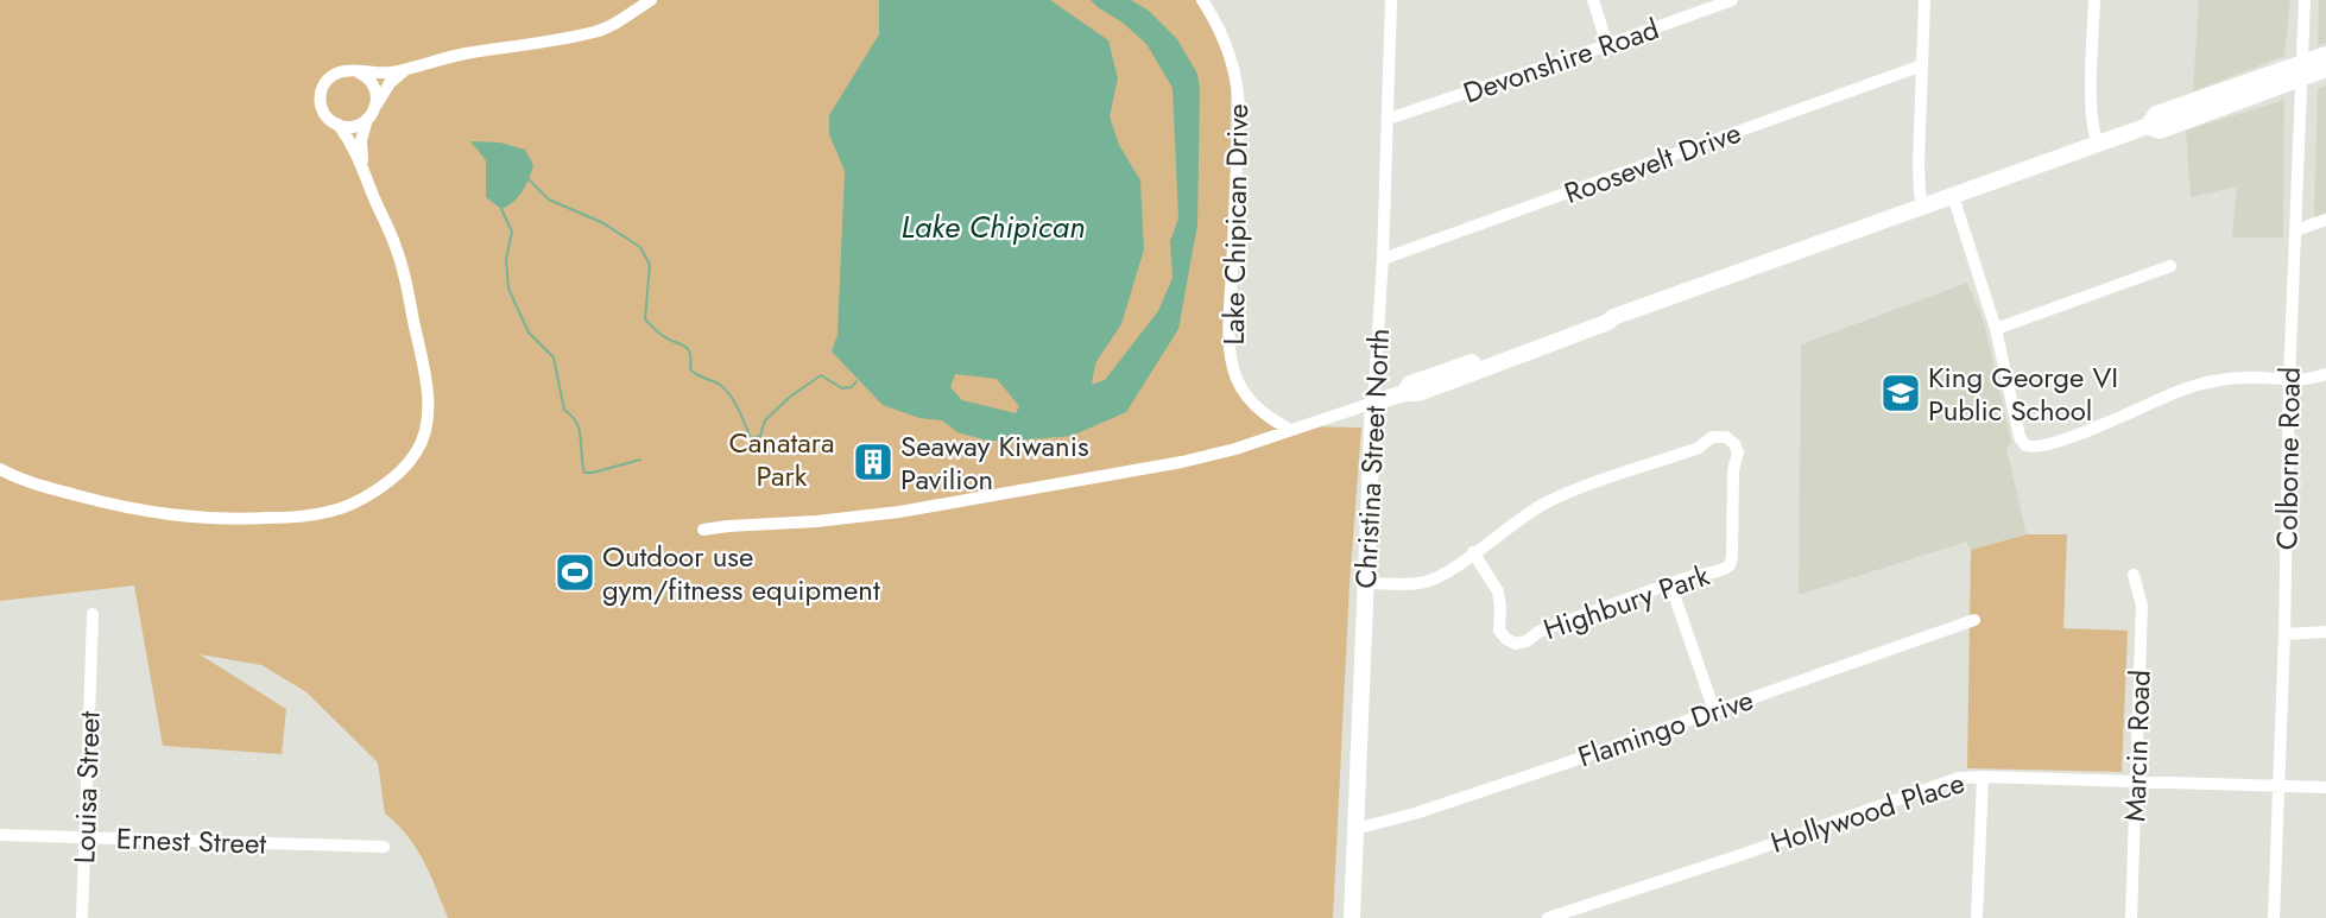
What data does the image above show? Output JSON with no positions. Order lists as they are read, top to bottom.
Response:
{
  "streets": {
    "main road": ["Christina Street North"],
    "street": [
      "Devonshire Road",
      "Roosevelt Drive",
      "Lake Chipican Drive",
      "Colborne Road",
      "Highbury Park",
      "Flamingo Drive",
      "Marcin Road",
      "Louisa Street",
      "Hollywood Place",
      "Ernest Street"
    ]
  },
  "crossings": [
    ["Devonshire Road", "Christina Street North"],
    ["Roosevelt Drive", "Christina Street North"],
    ["Christina Street North", "Highbury Park"],
    ["Christina Street North", "Flamingo Drive"],
    ["Colborne Road", "Hollywood Place"],
    ["Marcin Road", "Hollywood Place"],
    ["Louisa Street", "Ernest Street"]
  ],
  "water": ["Lake Chipican"],
  "parks": ["Canatara Park"],
  "places": {
    "school or university": ["King George VI Public School"],
    "building": ["Seaway Kiwanis Pavilion"],
    "sports": ["Outdoor use gym/fitness equipment"]
  }
}
